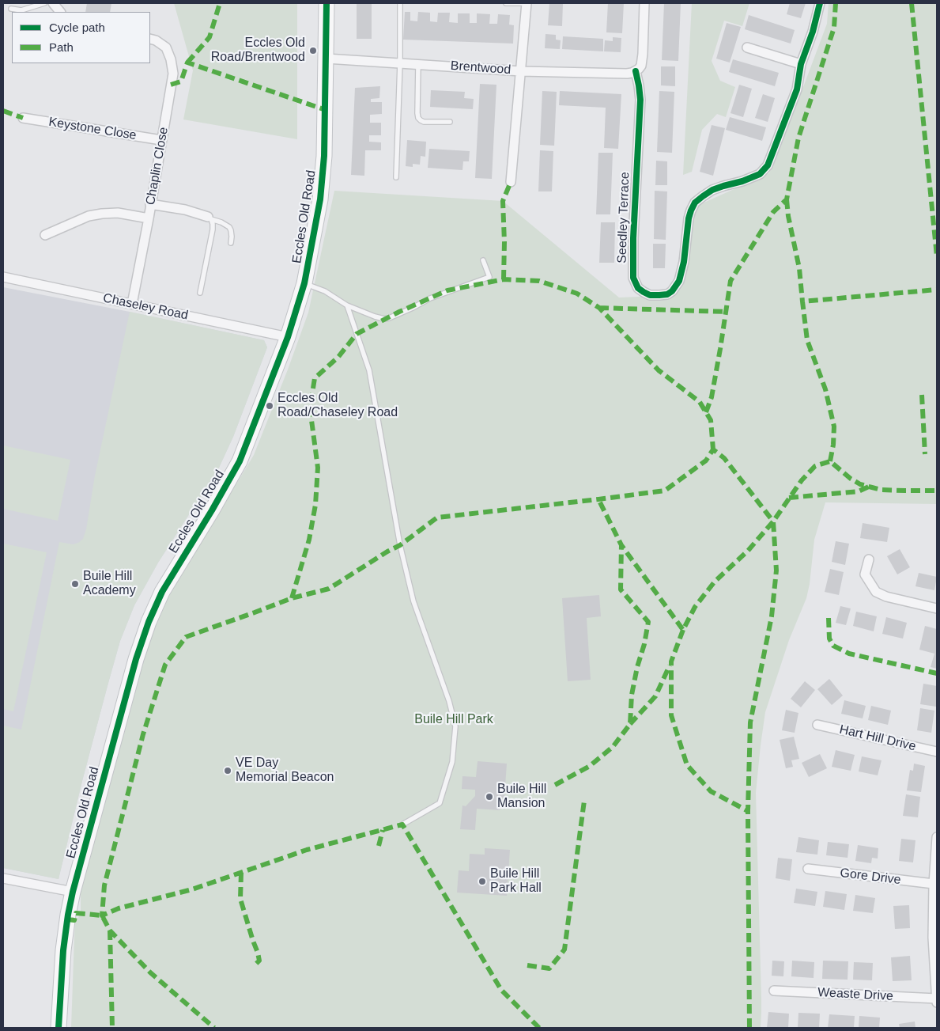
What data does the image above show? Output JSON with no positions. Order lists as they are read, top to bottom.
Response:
{
  "streets": {
    "main road": ["Eccles Old Road"],
    "street": [
      "Brentwood",
      "Keystone Close",
      "Chaplin Close",
      "Seedley Terrace",
      "Chaseley Road",
      "Hart Hill Drive",
      "Gore Drive",
      "Weaste Drive"
    ]
  },
  "crossings": [
    ["Brentwood", "Eccles Old Road"],
    ["Brentwood", "Seedley Terrace"],
    ["Keystone Close", "Chaplin Close"],
    ["Chaplin Close", "Chaseley Road"],
    ["Eccles Old Road", "Chaseley Road"]
  ],
  "parks": ["Buile Hill Park"],
  "places": [
    "Eccles Old Road/Brentwood",
    "Eccles Old Road/Chaseley Road",
    "Buile Hill Academy",
    "VE Day Memorial Beacon",
    "Buile Hill Mansion",
    "Buile Hill Park Hall"
  ],
  "legend": ["Cycle path", "Path"]
}
